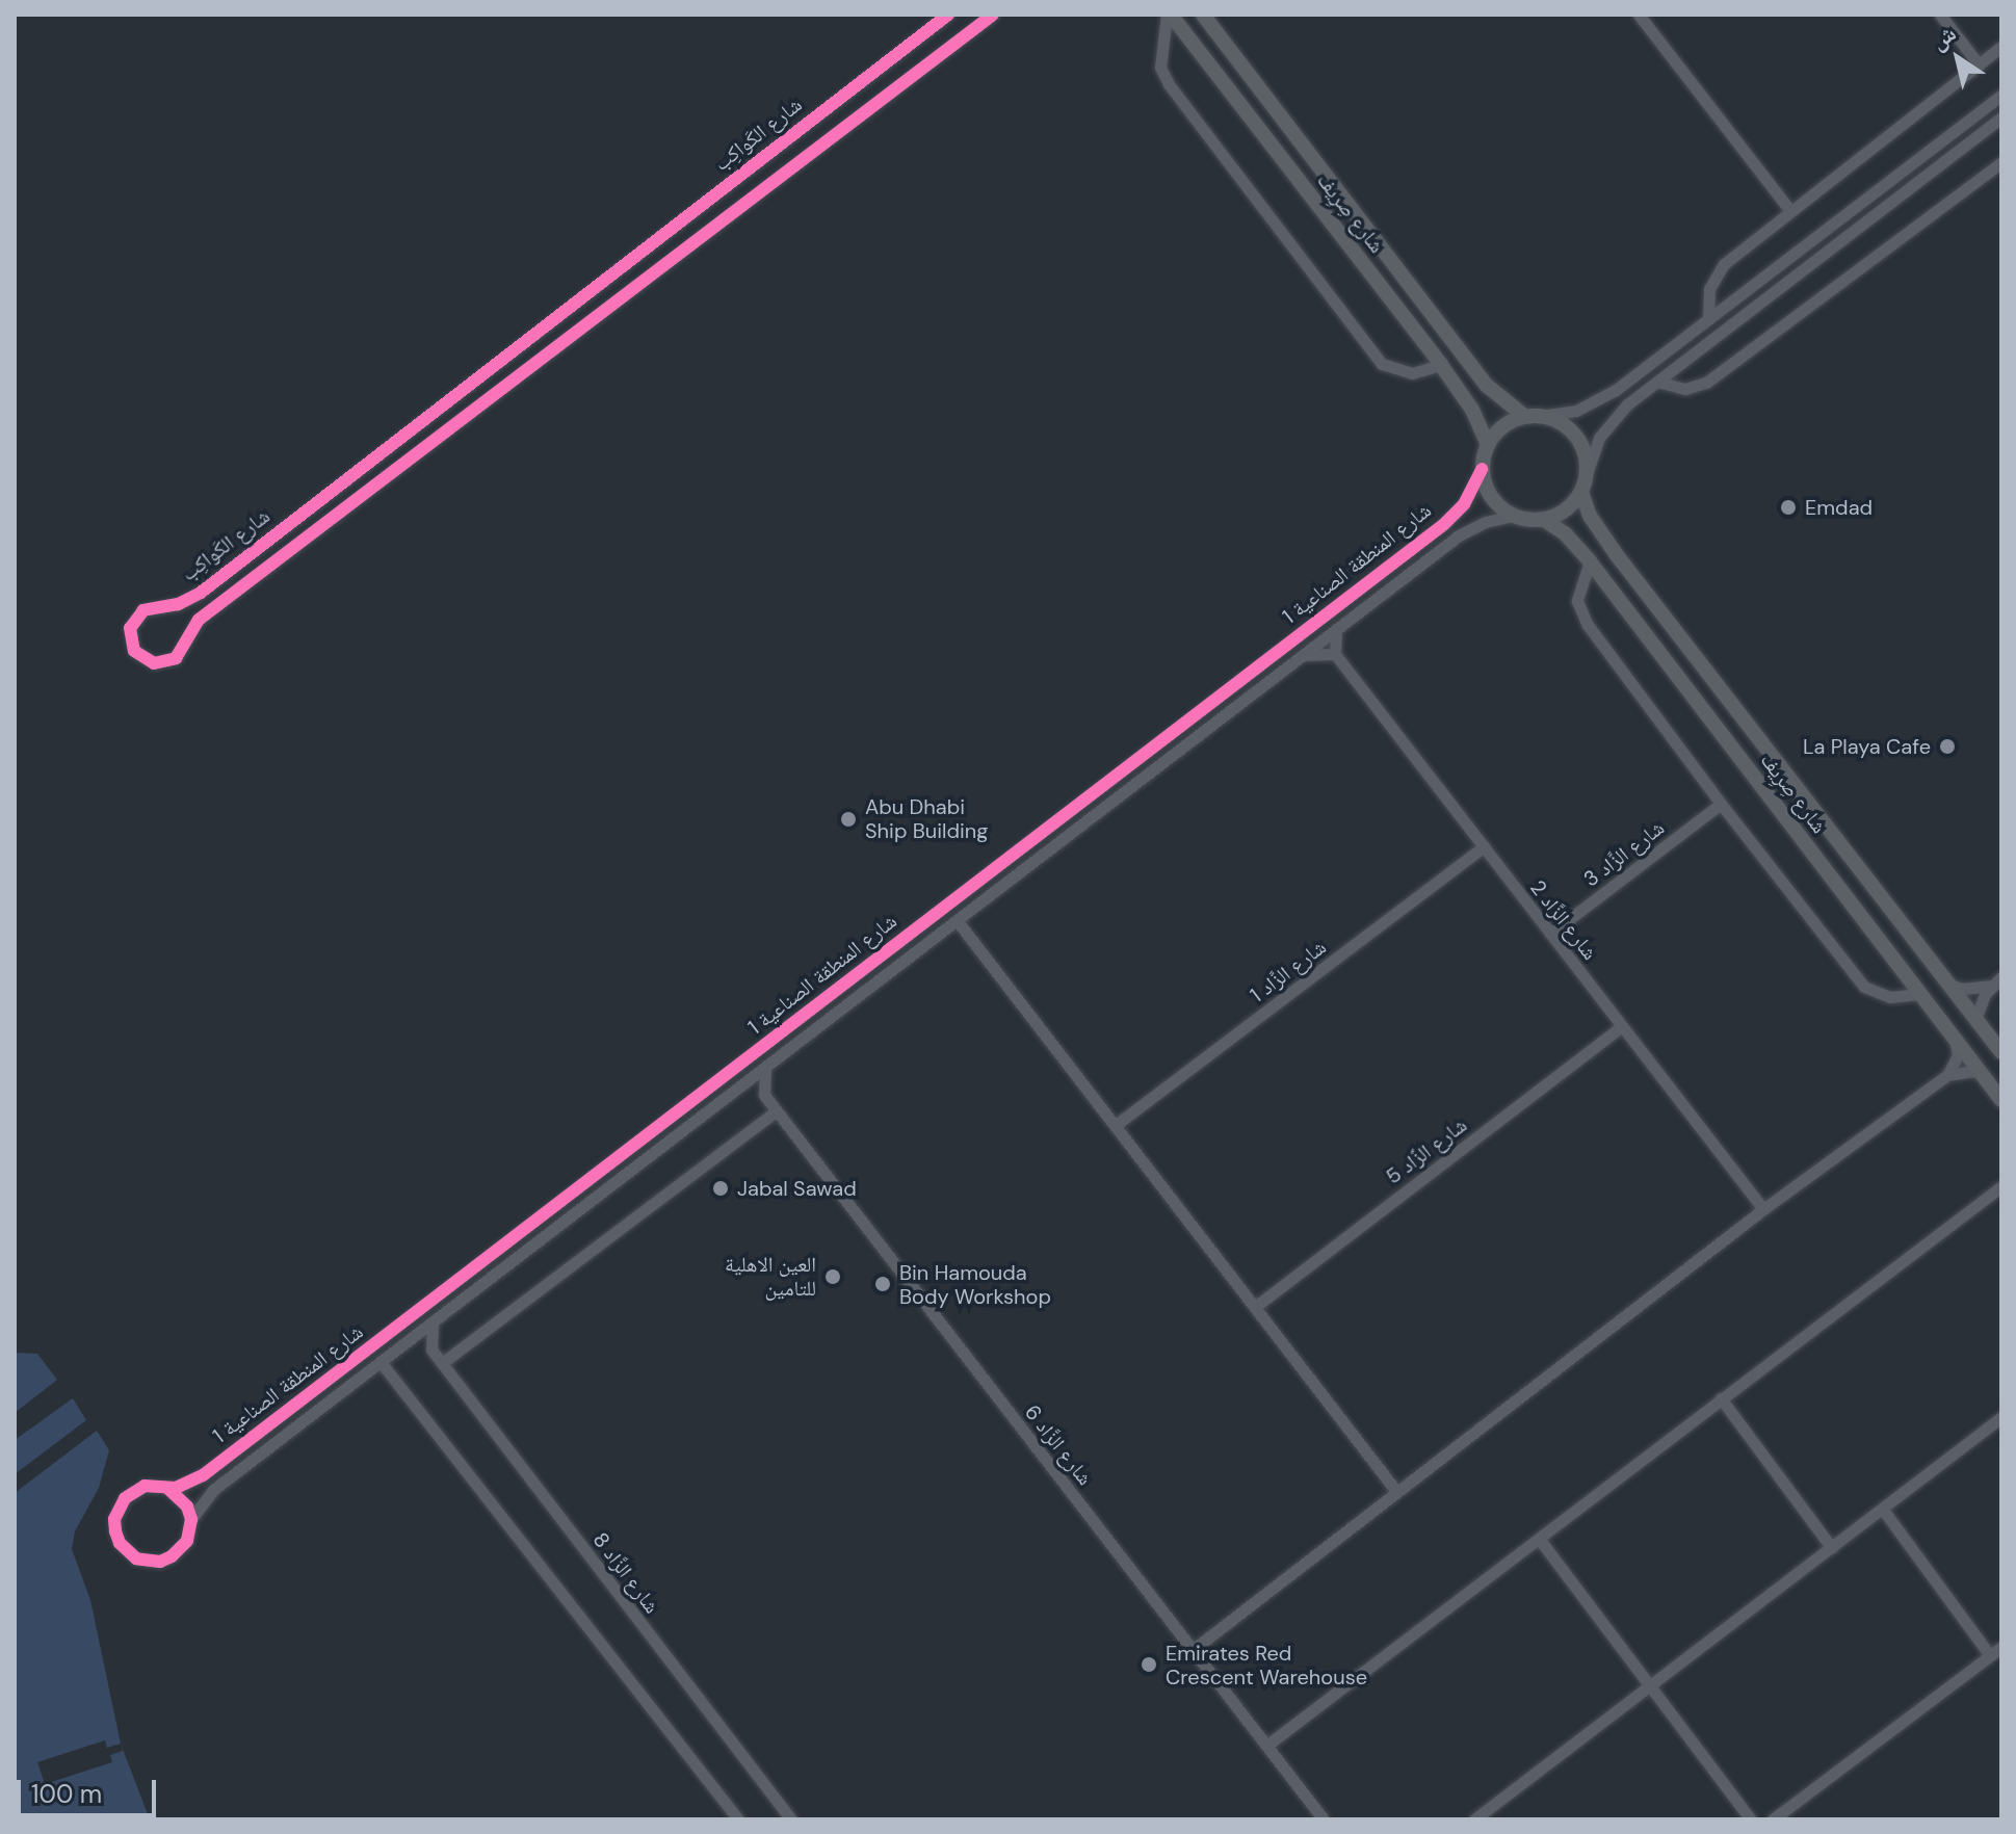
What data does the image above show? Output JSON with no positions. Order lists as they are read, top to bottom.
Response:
{
  "streets": {
    "main road": ["شارع صِرِيف"],
    "street": [
      "شارع الكَواكِب",
      "شارع المنطقة الصناعية 1",
      "شارع الزَّاد 3",
      "شارع الزَّاد 2",
      "شارع الزَّاد 1",
      "شارع الزَّاد 5",
      "شارع الزَّاد 6",
      "شارع الزَّاد 8"
    ]
  },
  "crossings": [
    ["شارع صِرِيف", "شارع المنطقة الصناعية 1"],
    ["شارع الزَّاد 3", "شارع الزَّاد 2"],
    ["شارع الزَّاد 2", "شارع الزَّاد 1"],
    ["شارع الزَّاد 2", "شارع الزَّاد 5"]
  ],
  "places": [
    "Emdad",
    "La Playa Cafe",
    "Abu Dhabi Ship Building",
    "Jabal Sawad",
    "العين الاهلية للتامين",
    "Bin Hamouda Body Workshop",
    "Emirates Red Crescent Warehouse"
  ],
  "scale_bar": "100 m",
  "north": "top left"
}
